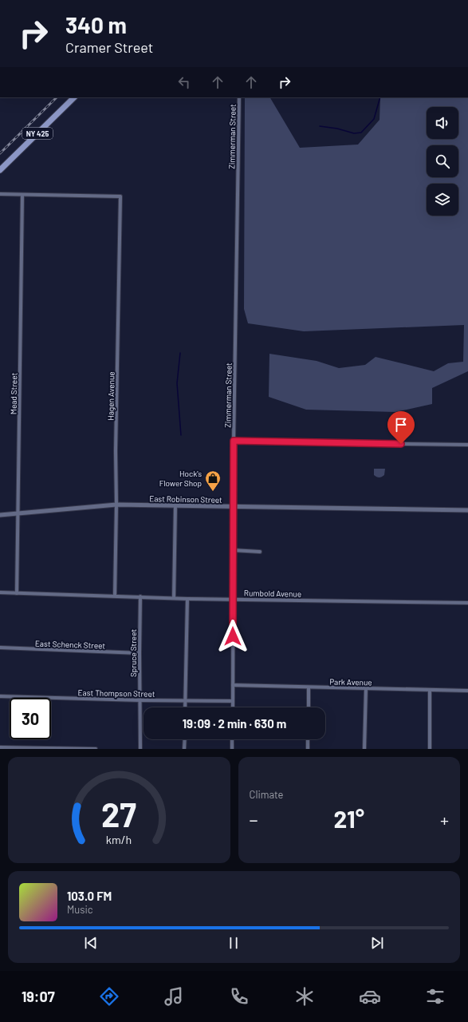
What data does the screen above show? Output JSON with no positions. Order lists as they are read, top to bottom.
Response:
{
  "streets": {
    "main road": ["NY 425"],
    "street": [
      "Zimmerman Street",
      "Mead Street",
      "Hagen Avenue",
      "East Robinson Street",
      "Rumbold Avenue",
      "East Schenck Street",
      "Spruce Street",
      "Park Avenue",
      "East Thompson Street"
    ]
  },
  "crossings": [
    ["Zimmerman Street", "East Robinson Street"],
    ["Zimmerman Street", "Rumbold Avenue"],
    ["Zimmerman Street", "Park Avenue"],
    ["Zimmerman Street", "East Thompson Street"],
    ["Mead Street", "Hagen Avenue"],
    ["Mead Street", "East Robinson Street"],
    ["Mead Street", "Rumbold Avenue"],
    ["Hagen Avenue", "East Robinson Street"],
    ["Hagen Avenue", "Rumbold Avenue"],
    ["Rumbold Avenue", "Spruce Street"],
    ["East Schenck Street", "Spruce Street"],
    ["Spruce Street", "East Thompson Street"]
  ],
  "places": {
    "shop": ["Hock's Flower Shop"]
  },
  "page": {
    "turn": ["340 m", "Cramer Street"],
    "limit": "30",
    "trip": "19:09 · 2 min · 630 m",
    "tile": "Climate",
    "heat": ["−", "21°", "+"],
    "song": ["103.0 FM", "Music"],
    "tabs": "19:07",
    "gauge": ["27", "km/h"]
  }
}
